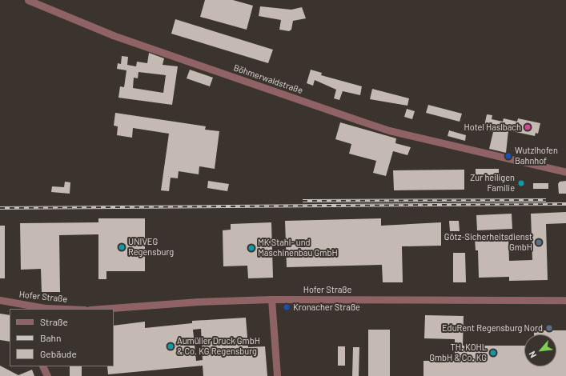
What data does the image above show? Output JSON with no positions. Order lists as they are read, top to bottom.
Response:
{
  "streets": {
    "street": ["Böhmerwaldstraße", "Hofer Straße"]
  },
  "places": [
    "Hotel Haslbach",
    "Wutzlhofen Bahnhof",
    "Zur heiligen Familie",
    "Götz-Sicherheitsdienst GmbH",
    "UNIVEG Regensburg",
    "MK Stahl- und Maschinenbau GmbH",
    "Kronacher Straße",
    "EduRent Regensburg Nord",
    "Aumüller Druck GmbH & Co. KG Regensburg",
    "TH. KOHL GmbH & Co. KG"
  ],
  "legend": ["Straße", "Bahn", "Gebäude"],
  "north": "bottom left"
}
